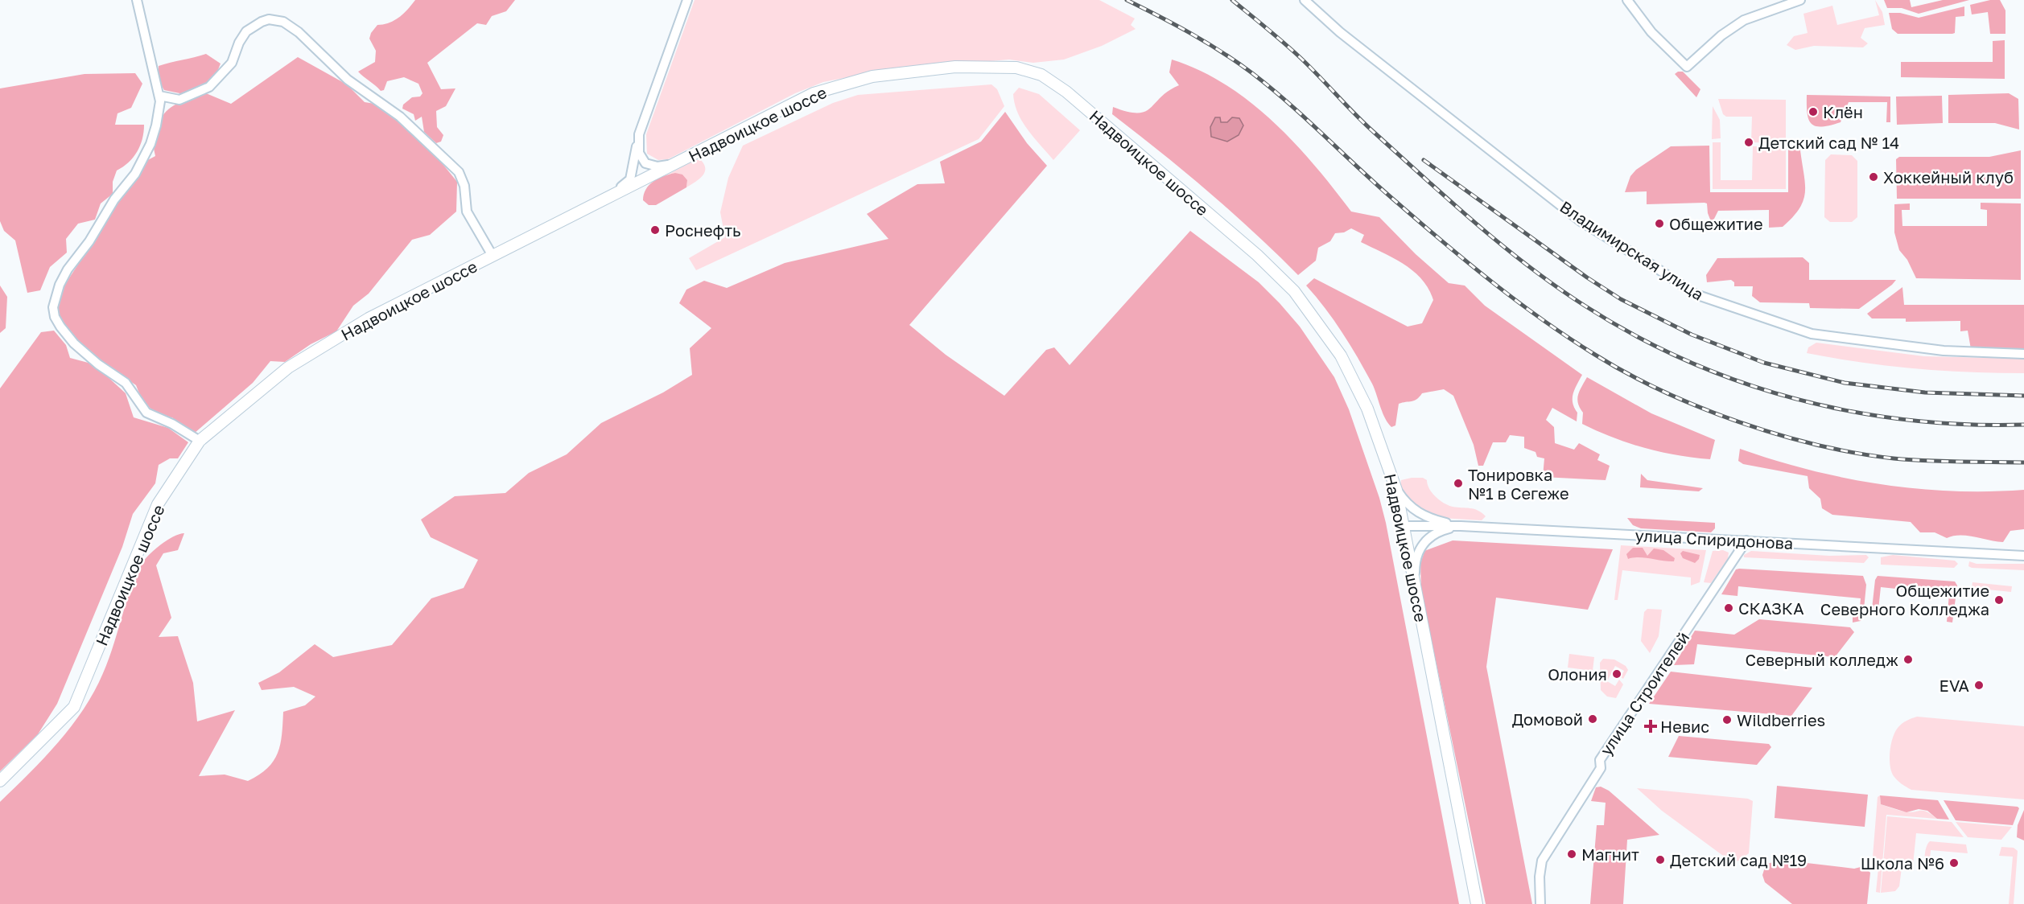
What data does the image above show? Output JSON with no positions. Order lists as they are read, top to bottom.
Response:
{
  "streets": {
    "main road": ["Надвоицкое шоссе"],
    "street": ["Владимирская улица", "улица Спиридонова", "улица Строителей"]
  },
  "crossings": [
    ["Надвоицкое шоссе", "улица Спиридонова"],
    ["улица Спиридонова", "улица Строителей"]
  ],
  "places": {
    "other": [
      "Клён",
      "Детский сад № 14",
      "Хоккейный клуб",
      "Общежитие",
      "Роснефть",
      "Тонировка №1 в Сегеже",
      "Общежитие Северного Колледжа",
      "СКАЗКА",
      "Северный колледж",
      "Олония",
      "EVA",
      "Домовой",
      "Wildberries",
      "Магнит",
      "Детский сад №19",
      "Школа №6"
    ],
    "health": ["Невис"]
  }
}
